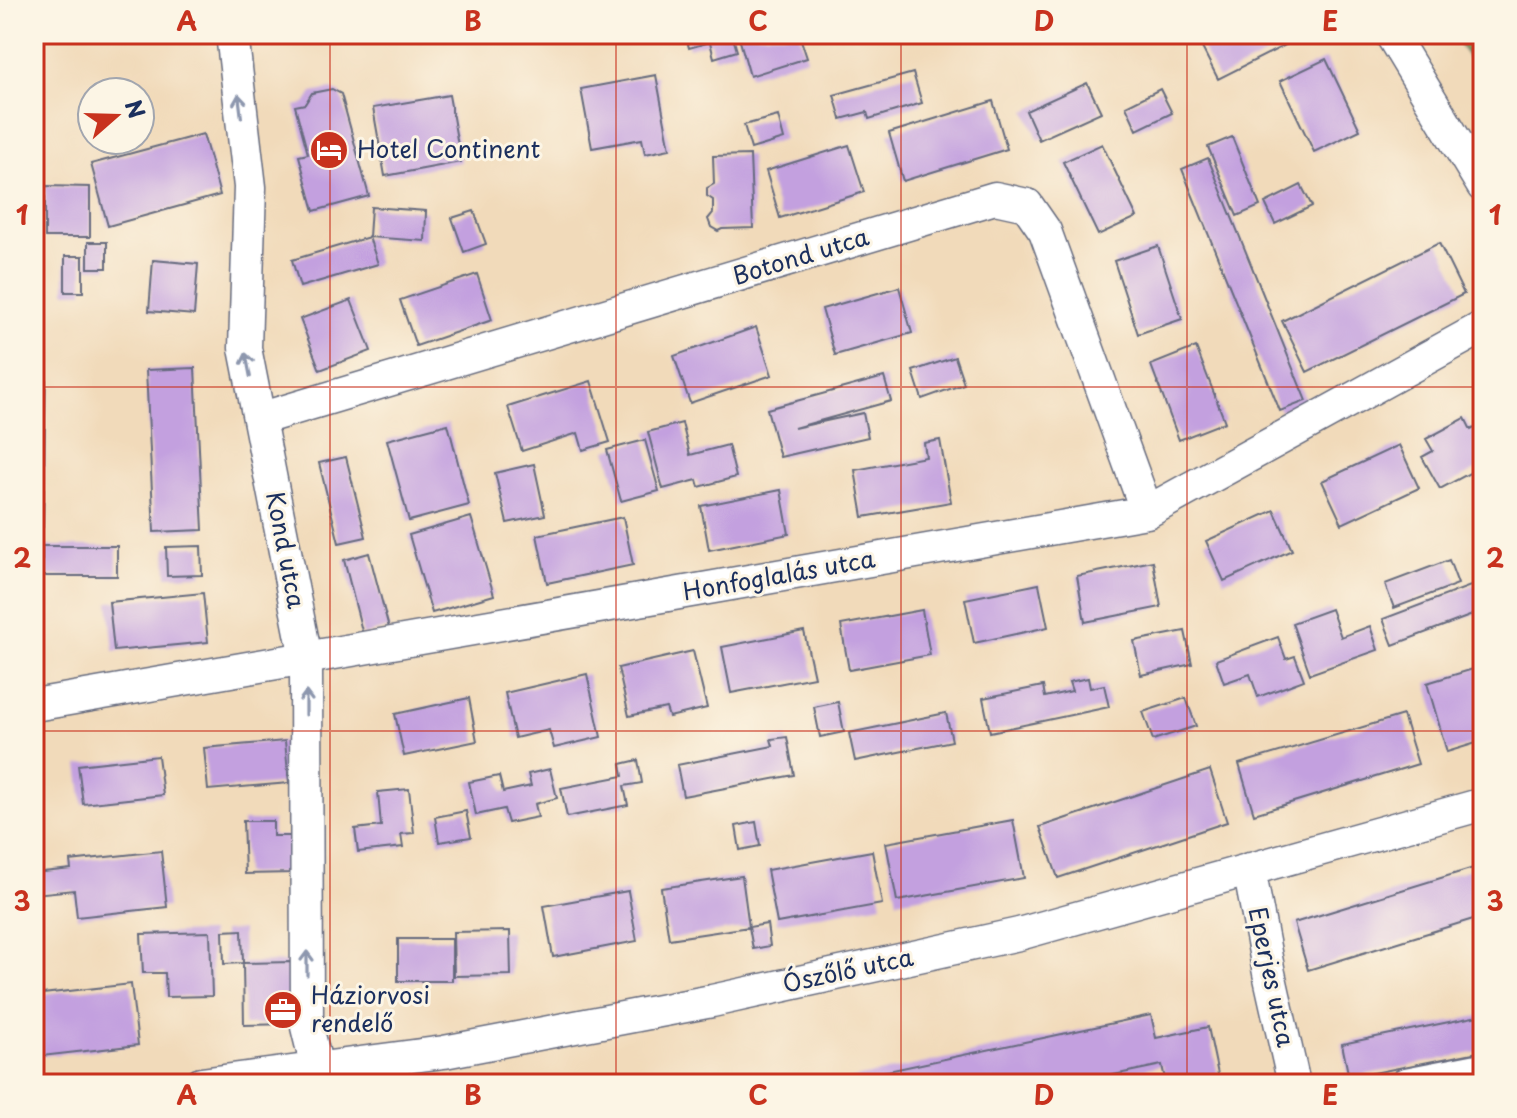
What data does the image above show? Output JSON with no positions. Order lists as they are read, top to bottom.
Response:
{
  "streets": {
    "street": [
      "Botond utca",
      "Kond utca",
      "Honfoglalás utca",
      "Ószőlő utca",
      "Eperjes utca"
    ]
  },
  "crossings": [
    ["Botond utca", "Kond utca"],
    ["Botond utca", "Honfoglalás utca"],
    ["Kond utca", "Honfoglalás utca"],
    ["Kond utca", "Ószőlő utca"],
    ["Ószőlő utca", "Eperjes utca"]
  ],
  "one_way": ["Kond utca"],
  "places": {
    "hotel": ["Hotel Continent"],
    "office": ["Háziorvosi rendelő"]
  },
  "north": "right",
  "grid": {
    "columns": [
      "A",
      "B",
      "C",
      "D",
      "E"
    ],
    "rows": ["1", "2", "3"]
  }
}
